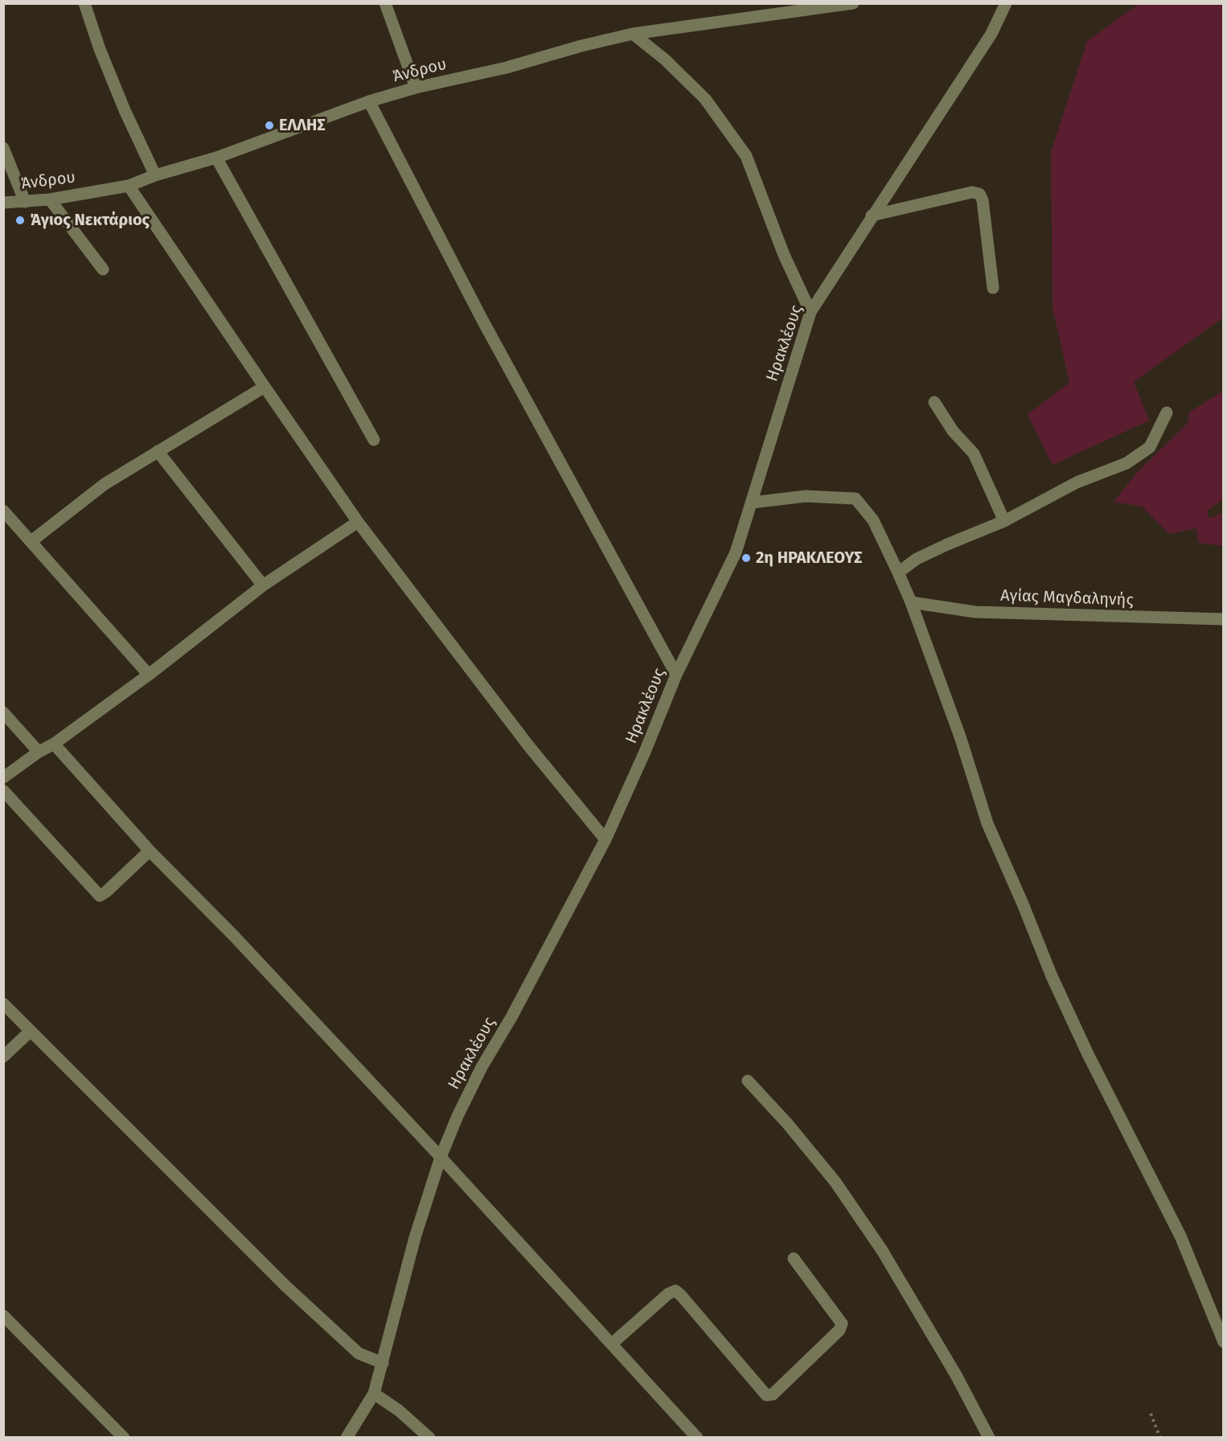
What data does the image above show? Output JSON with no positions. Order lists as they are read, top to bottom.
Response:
{
  "streets": {
    "street": ["Άνδρου", "Ηρακλέους", "Αγίας Μαγδαληνής"]
  },
  "places": ["ΕΛΛΗΣ", "Άγιος Νεκτάριος", "2η ΗΡΑΚΛΕΟΥΣ"]
}
